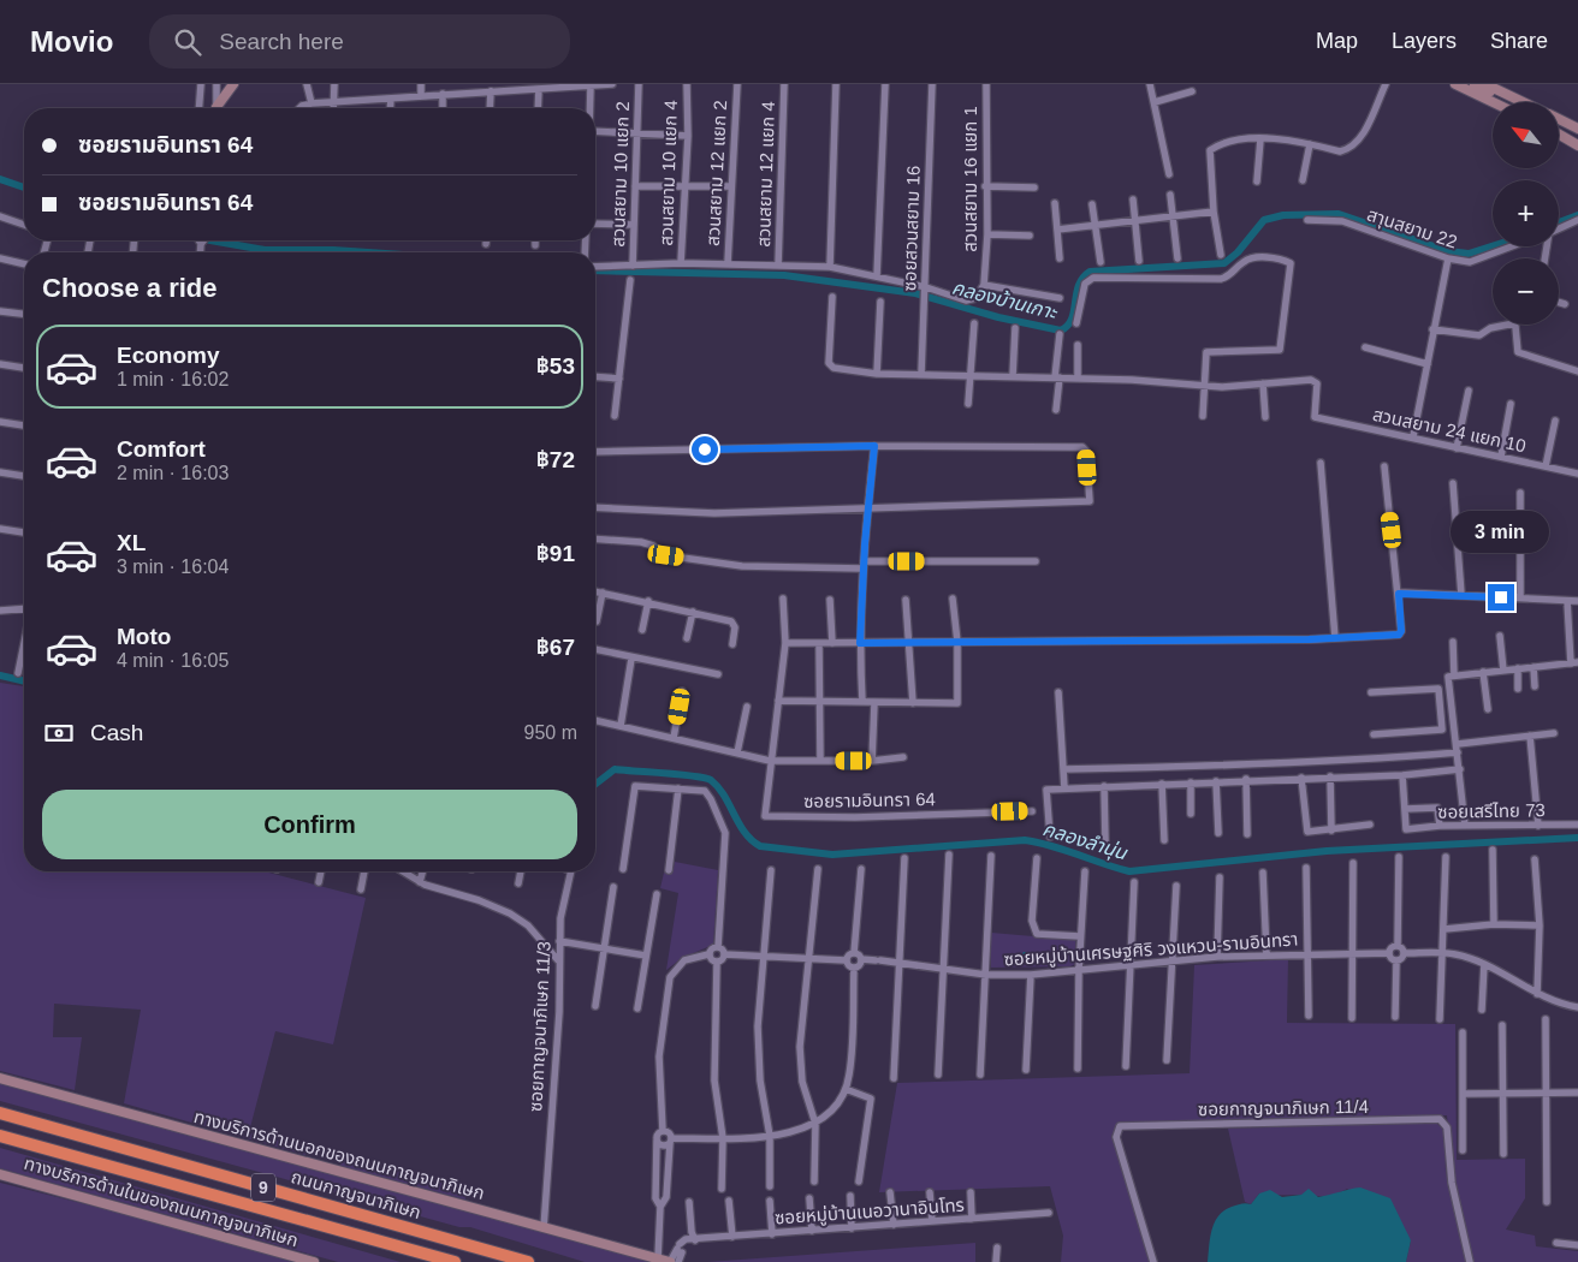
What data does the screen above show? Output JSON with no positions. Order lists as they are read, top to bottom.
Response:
{
  "streets": {
    "highway": ["9", "ถนนกาญจนาภิเษก"],
    "main road": ["ทางบริการด้านนอกของถนนกาญจนาภิเษก", "ทางบริการด้านในของถนนกาญจนาภิเษก"],
    "street": [
      "สวนสยาม 10 แยก 4",
      "สวนสยาม 12 แยก 2",
      "สวนสยาม 10 แยก 2",
      "สวนสยาม 12 แยก 4",
      "สวนสยาม 16 แยก 1",
      "ซอยสวนสยาม 16",
      "สาุนสยาม 22",
      "สวนสยาม 24 แยก 10",
      "ซอยรามอินทรา 64",
      "ซอยเสรีไทย 73",
      "ซอยหมู่บ้านเศรษฐศิริ วงแหวน-รามอินทรา",
      "ซอยกาญจนาภิเษก 11/3",
      "ซอยกาญจนาภิเษก 11/4",
      "ซอยหมู่บ้านเนอวานาอินโทร"
    ]
  },
  "crossings": [
    ["ซอยกาญจนาภิเษก 11/3", "ทางบริการด้านนอกของถนนกาญจนาภิเษก"],
    ["ทางบริการด้านนอกของถนนกาญจนาภิเษก", "ซอยหมู่บ้านเนอวานาอินโทร"]
  ],
  "water": ["คลองบ้านเกาะ", "คลองลำนุ่น"],
  "north": "top left",
  "page": {
    "header": "Movio",
    "search": "Search here",
    "nav": ["Map", "Layers", "Share"],
    "map_buttons": ["+", "−"],
    "banner": ["ซอยรามอินทรา 64", "ซอยรามอินทรา 64"],
    "heading": "Choose a ride",
    "list": [
      {
        "name": "Economy",
        "note": "1 min · 16:02",
        "value": "฿53"
      },
      {
        "name": "Comfort",
        "note": "2 min · 16:03",
        "value": "฿72"
      },
      {
        "name": "XL",
        "note": "3 min · 16:04",
        "value": "฿91"
      },
      {
        "name": "Moto",
        "note": "4 min · 16:05",
        "value": "฿67"
      }
    ],
    "bubble": "3 min",
    "pay": ["Cash", "950 m"],
    "buttons": "Confirm"
  }
}
